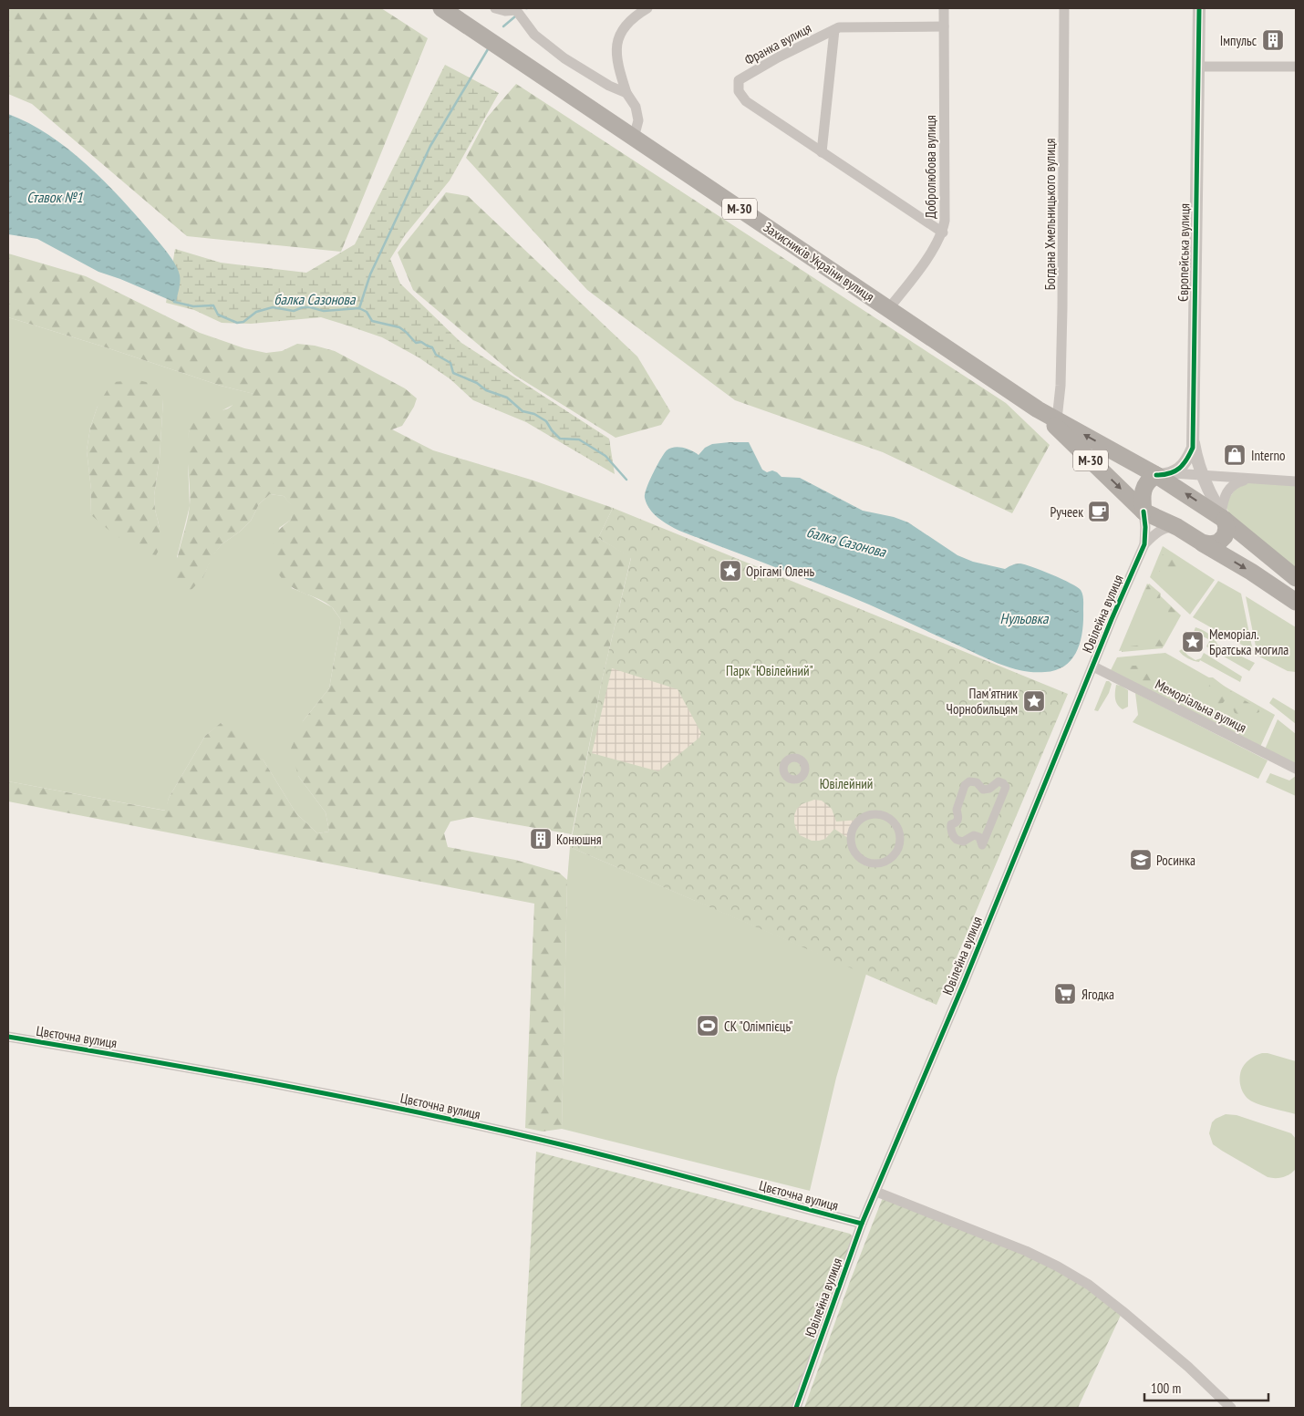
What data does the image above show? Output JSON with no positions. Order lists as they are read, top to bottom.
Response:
{
  "streets": {
    "highway": ["М-30", "Захисників України вулиця"],
    "street": [
      "Франка вулиця",
      "Добролюбова вулиця",
      "Богдана Хмельницького вулиця",
      "Європейська вулиця",
      "Ювілейна вулиця",
      "Меморіальна вулиця",
      "Цвєточна вулиця"
    ]
  },
  "crossings": [
    ["Франка вулиця", "Добролюбова вулиця"],
    ["Добролюбова вулиця", "Захисників України вулиця"],
    ["М-30", "Європейська вулиця"],
    ["М-30", "Захисників України вулиця"],
    ["М-30", "Ювілейна вулиця"],
    ["Богдана Хмельницького вулиця", "Захисників України вулиця"],
    ["Європейська вулиця", "Захисників України вулиця"],
    ["Захисників України вулиця", "Ювілейна вулиця"],
    ["Ювілейна вулиця", "Меморіальна вулиця"],
    ["Ювілейна вулиця", "Цвєточна вулиця"]
  ],
  "water": ["Ставок №1", "балка Сазонова", "Нульовка"],
  "parks": ["Парк \"Ювілейний\"", "Ювілейний"],
  "places": {
    "building": ["Імпульс", "Конюшня"],
    "shop": ["Interno"],
    "cafe": ["Ручеек"],
    "place": ["Орігамі Олень", "Меморіал. Братська могила", "Пам'ятник Чорнобильцям"],
    "school or university": ["Росинка"],
    "supermarket": ["Ягодка"],
    "sports": ["СК \"Олімпієць\""]
  },
  "scale_bar": "100 m"
}
